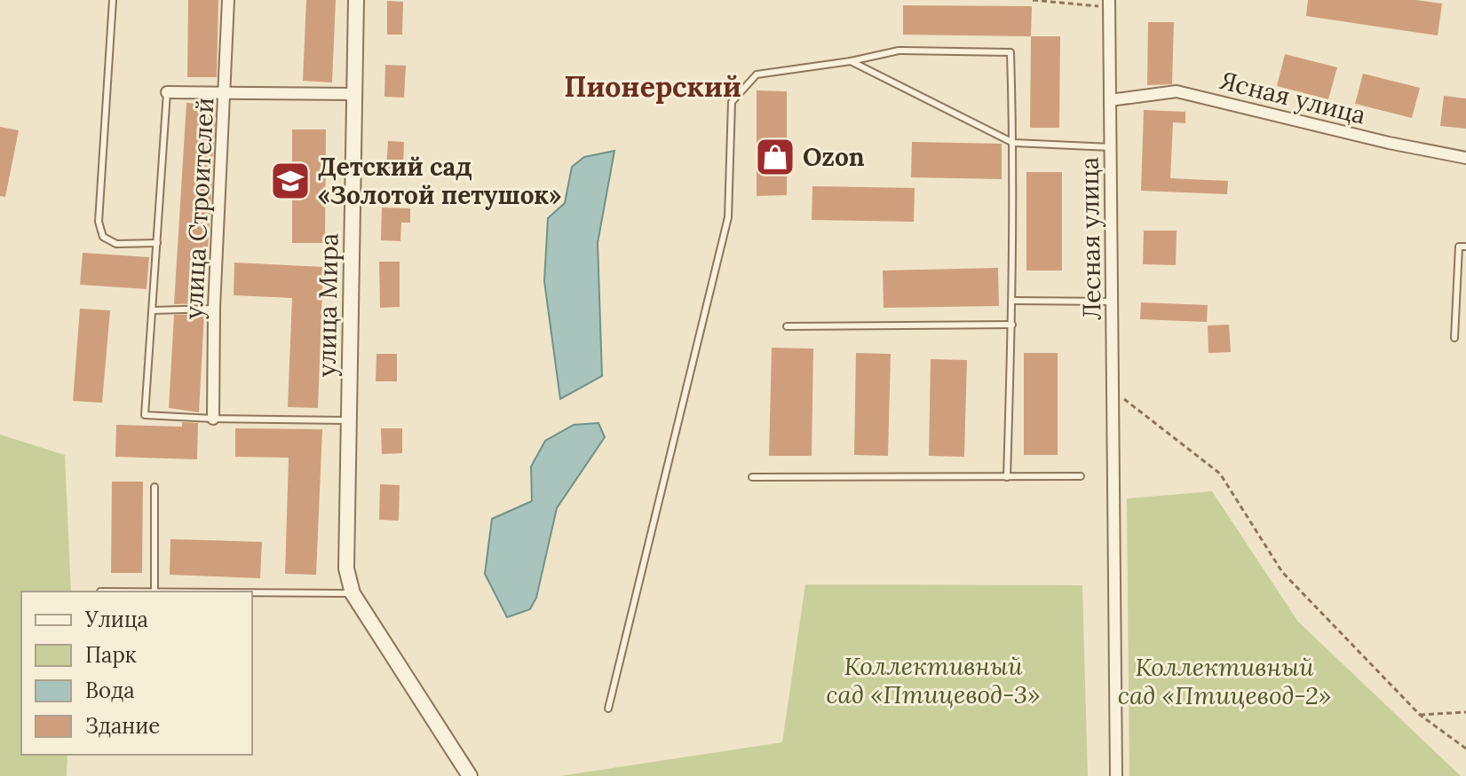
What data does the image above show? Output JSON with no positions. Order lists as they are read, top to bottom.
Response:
{
  "streets": {
    "street": [
      "Ясная улица",
      "улица Строителей",
      "Лесная улица",
      "улица Мира"
    ]
  },
  "crossings": [
    ["Ясная улица", "Лесная улица"]
  ],
  "districts": ["Пионерский"],
  "parks": ["Коллективный сад «Птицевод-3»", "Коллективный сад «Птицевод-2»"],
  "places": {
    "shop": ["Ozon"],
    "school or university": ["Детский сад «Золотой петушок»"]
  },
  "legend": [
    "Улица",
    "Парк",
    "Вода",
    "Здание"
  ]
}
